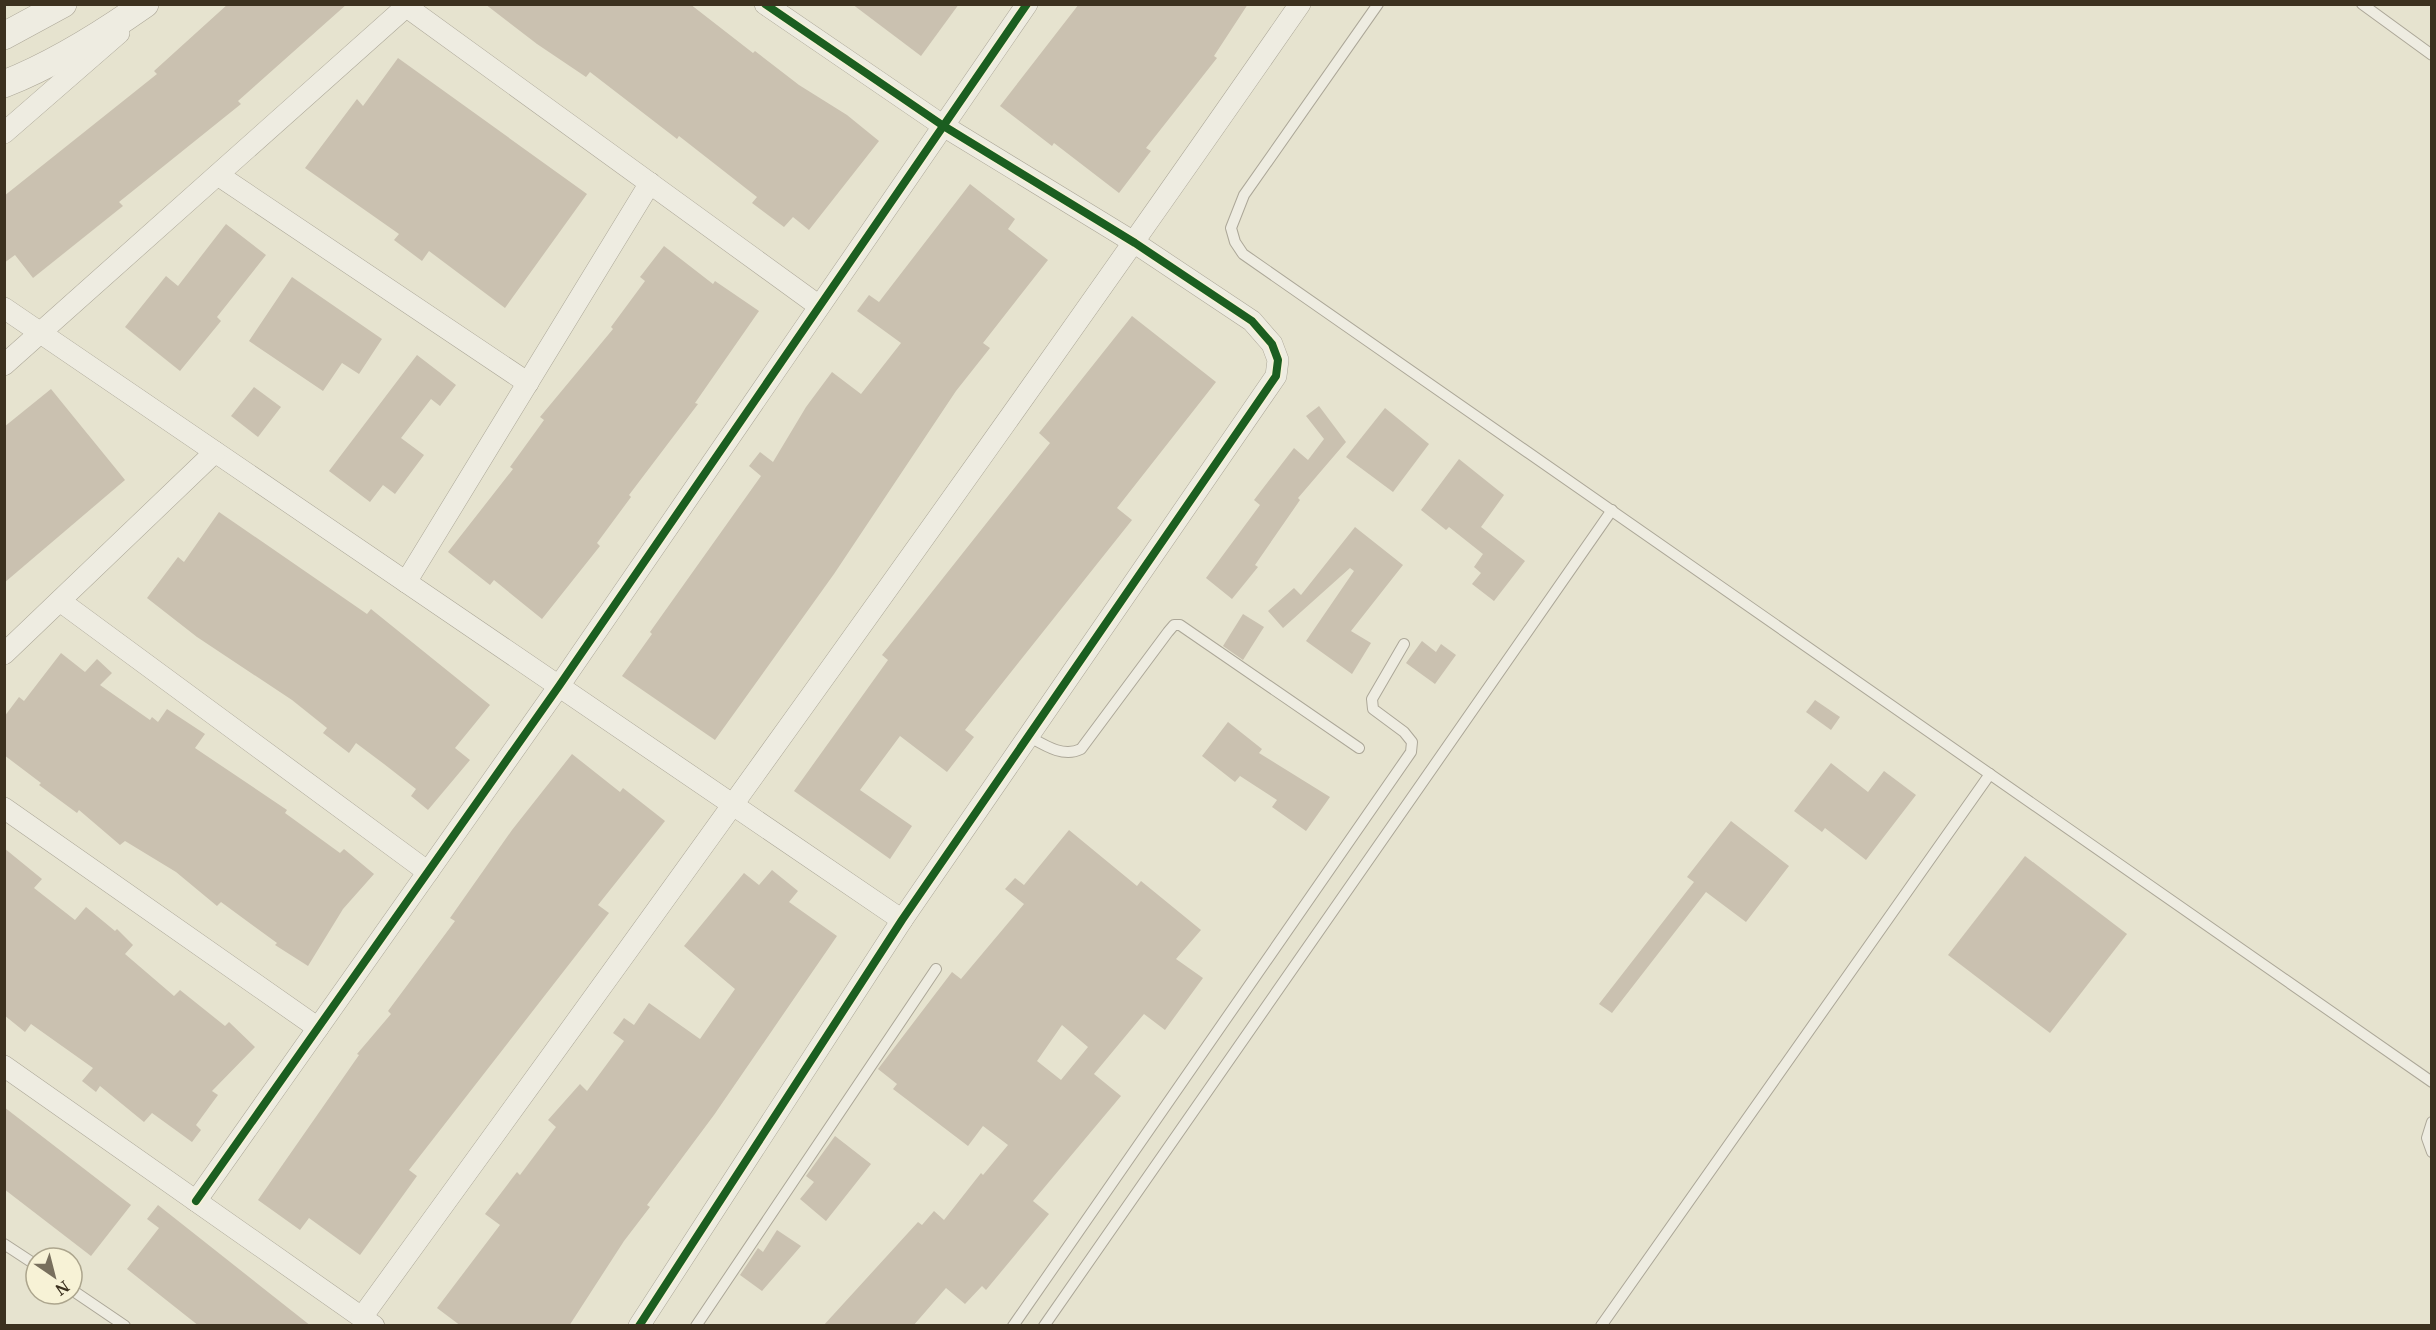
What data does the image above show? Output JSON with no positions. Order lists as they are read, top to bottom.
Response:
{
  "north": "bottom right"
}
